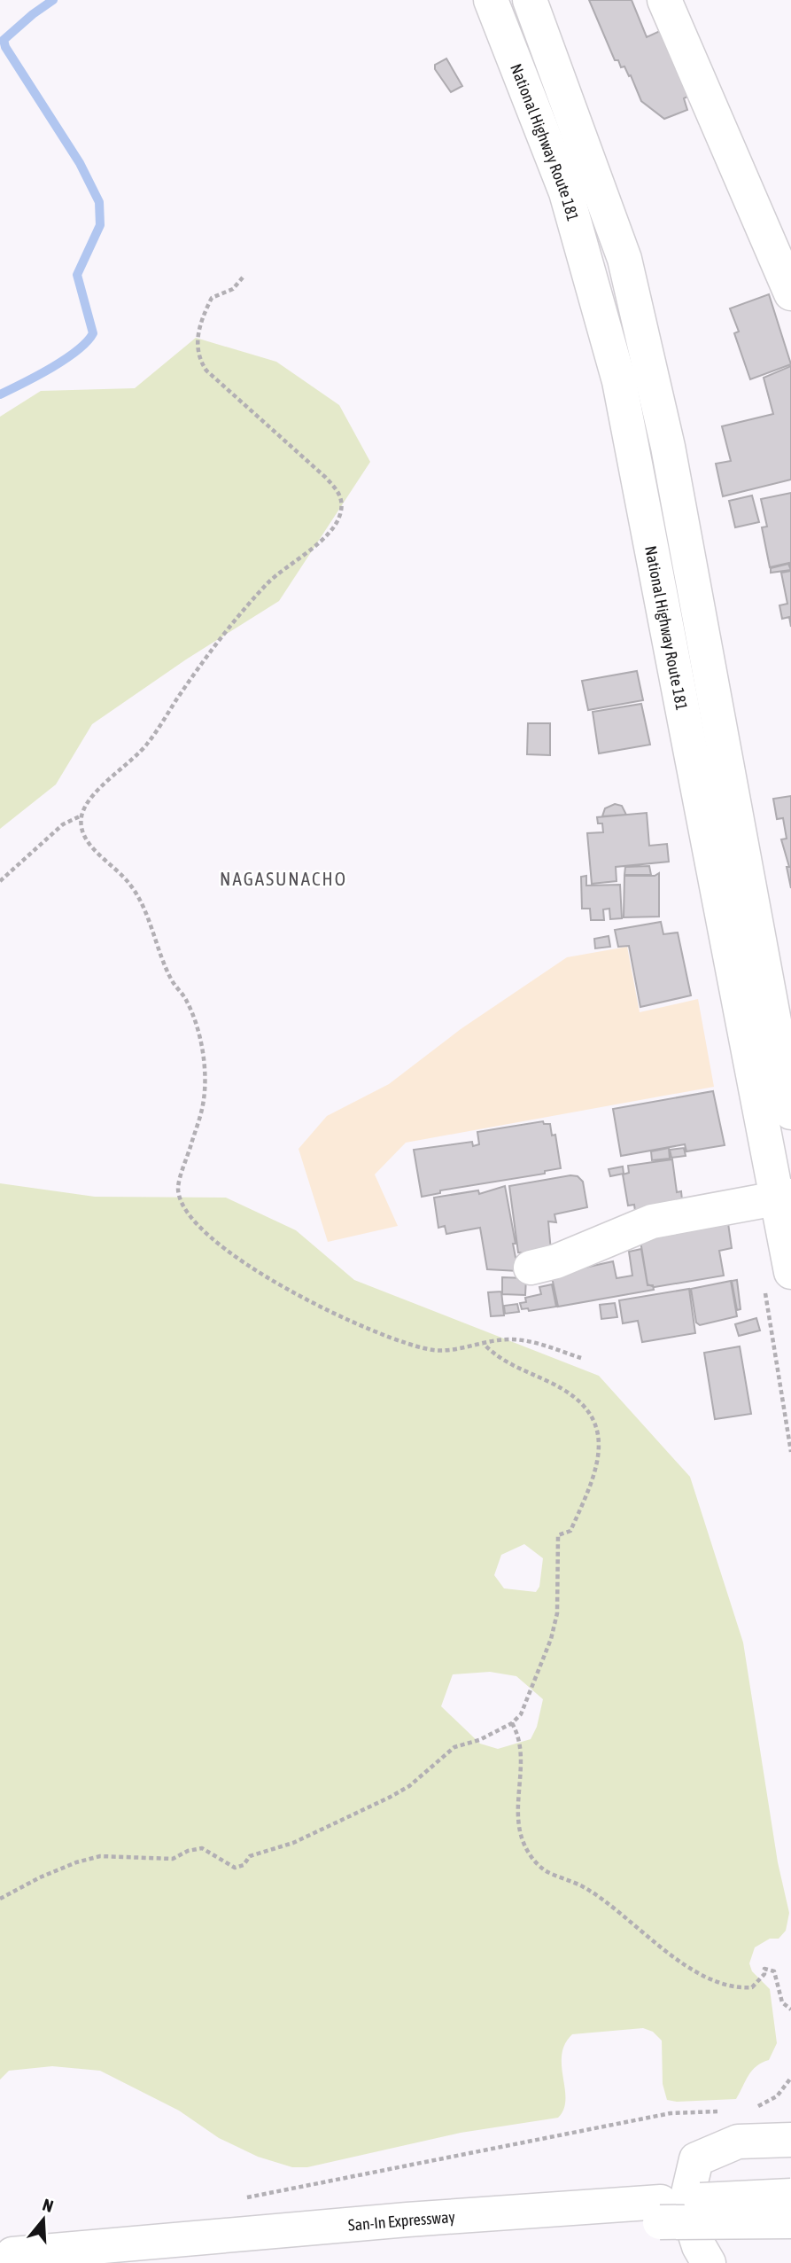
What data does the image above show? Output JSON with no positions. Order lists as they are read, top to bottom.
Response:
{
  "streets": {
    "main road": ["National Highway Route 181", "San-In Expressway"]
  },
  "districts": ["NAGASUNACHO"],
  "north": "top"
}
